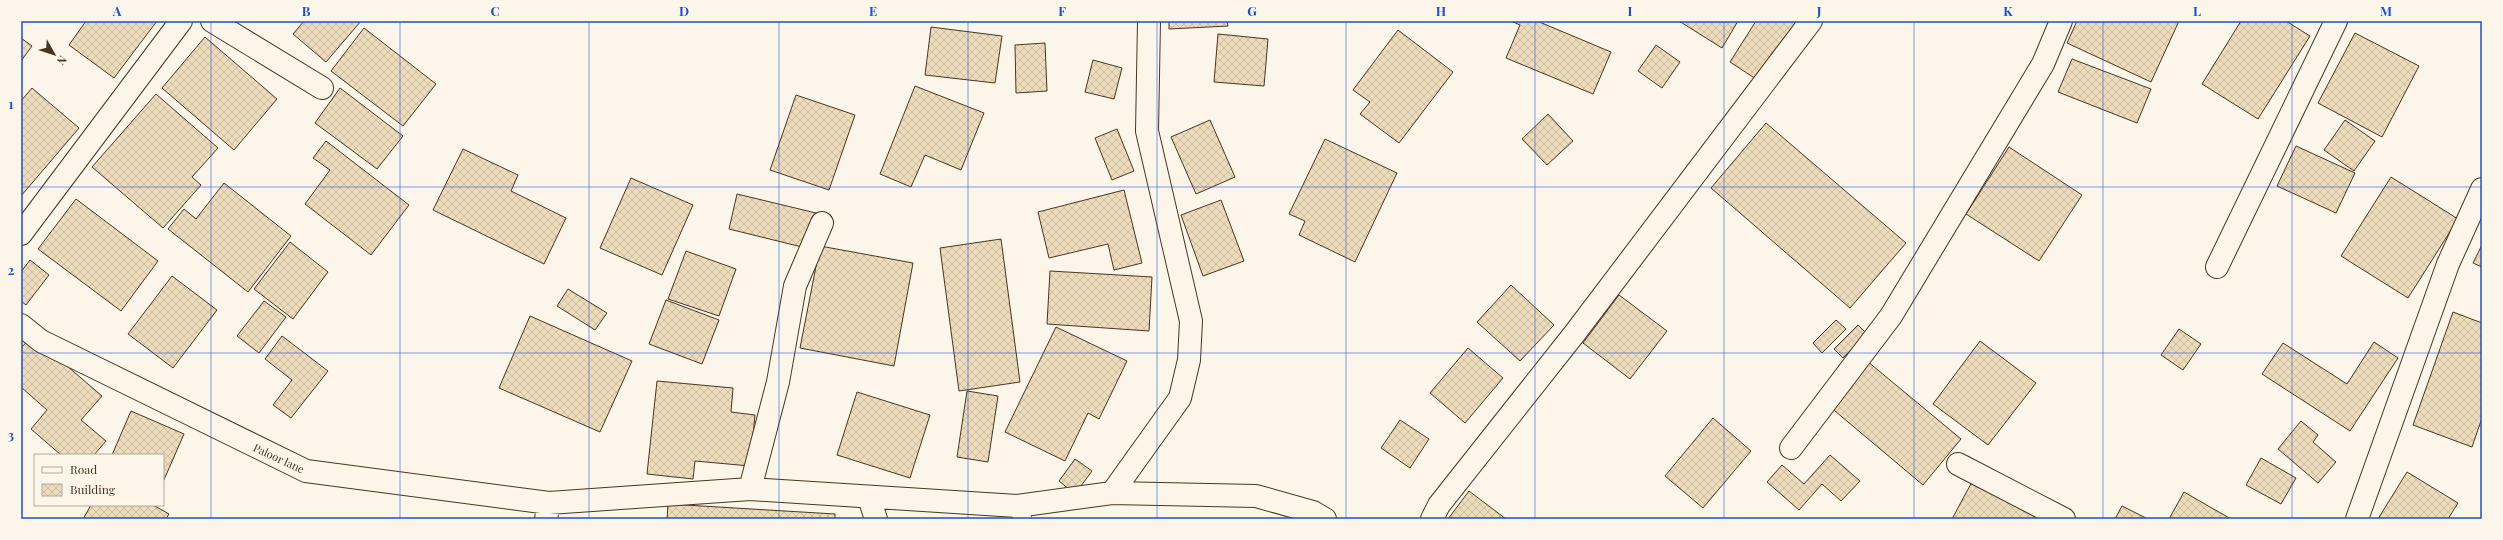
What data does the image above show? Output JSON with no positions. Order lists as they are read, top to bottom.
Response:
{
  "streets": {
    "street": ["Paloor lane"]
  },
  "legend": ["Road", "Building"],
  "north": "bottom right",
  "grid": {
    "columns": [
      "A",
      "B",
      "C",
      "D",
      "E",
      "F",
      "G",
      "H",
      "I",
      "J",
      "K",
      "L",
      "M"
    ],
    "rows": ["1", "2", "3"]
  }
}
